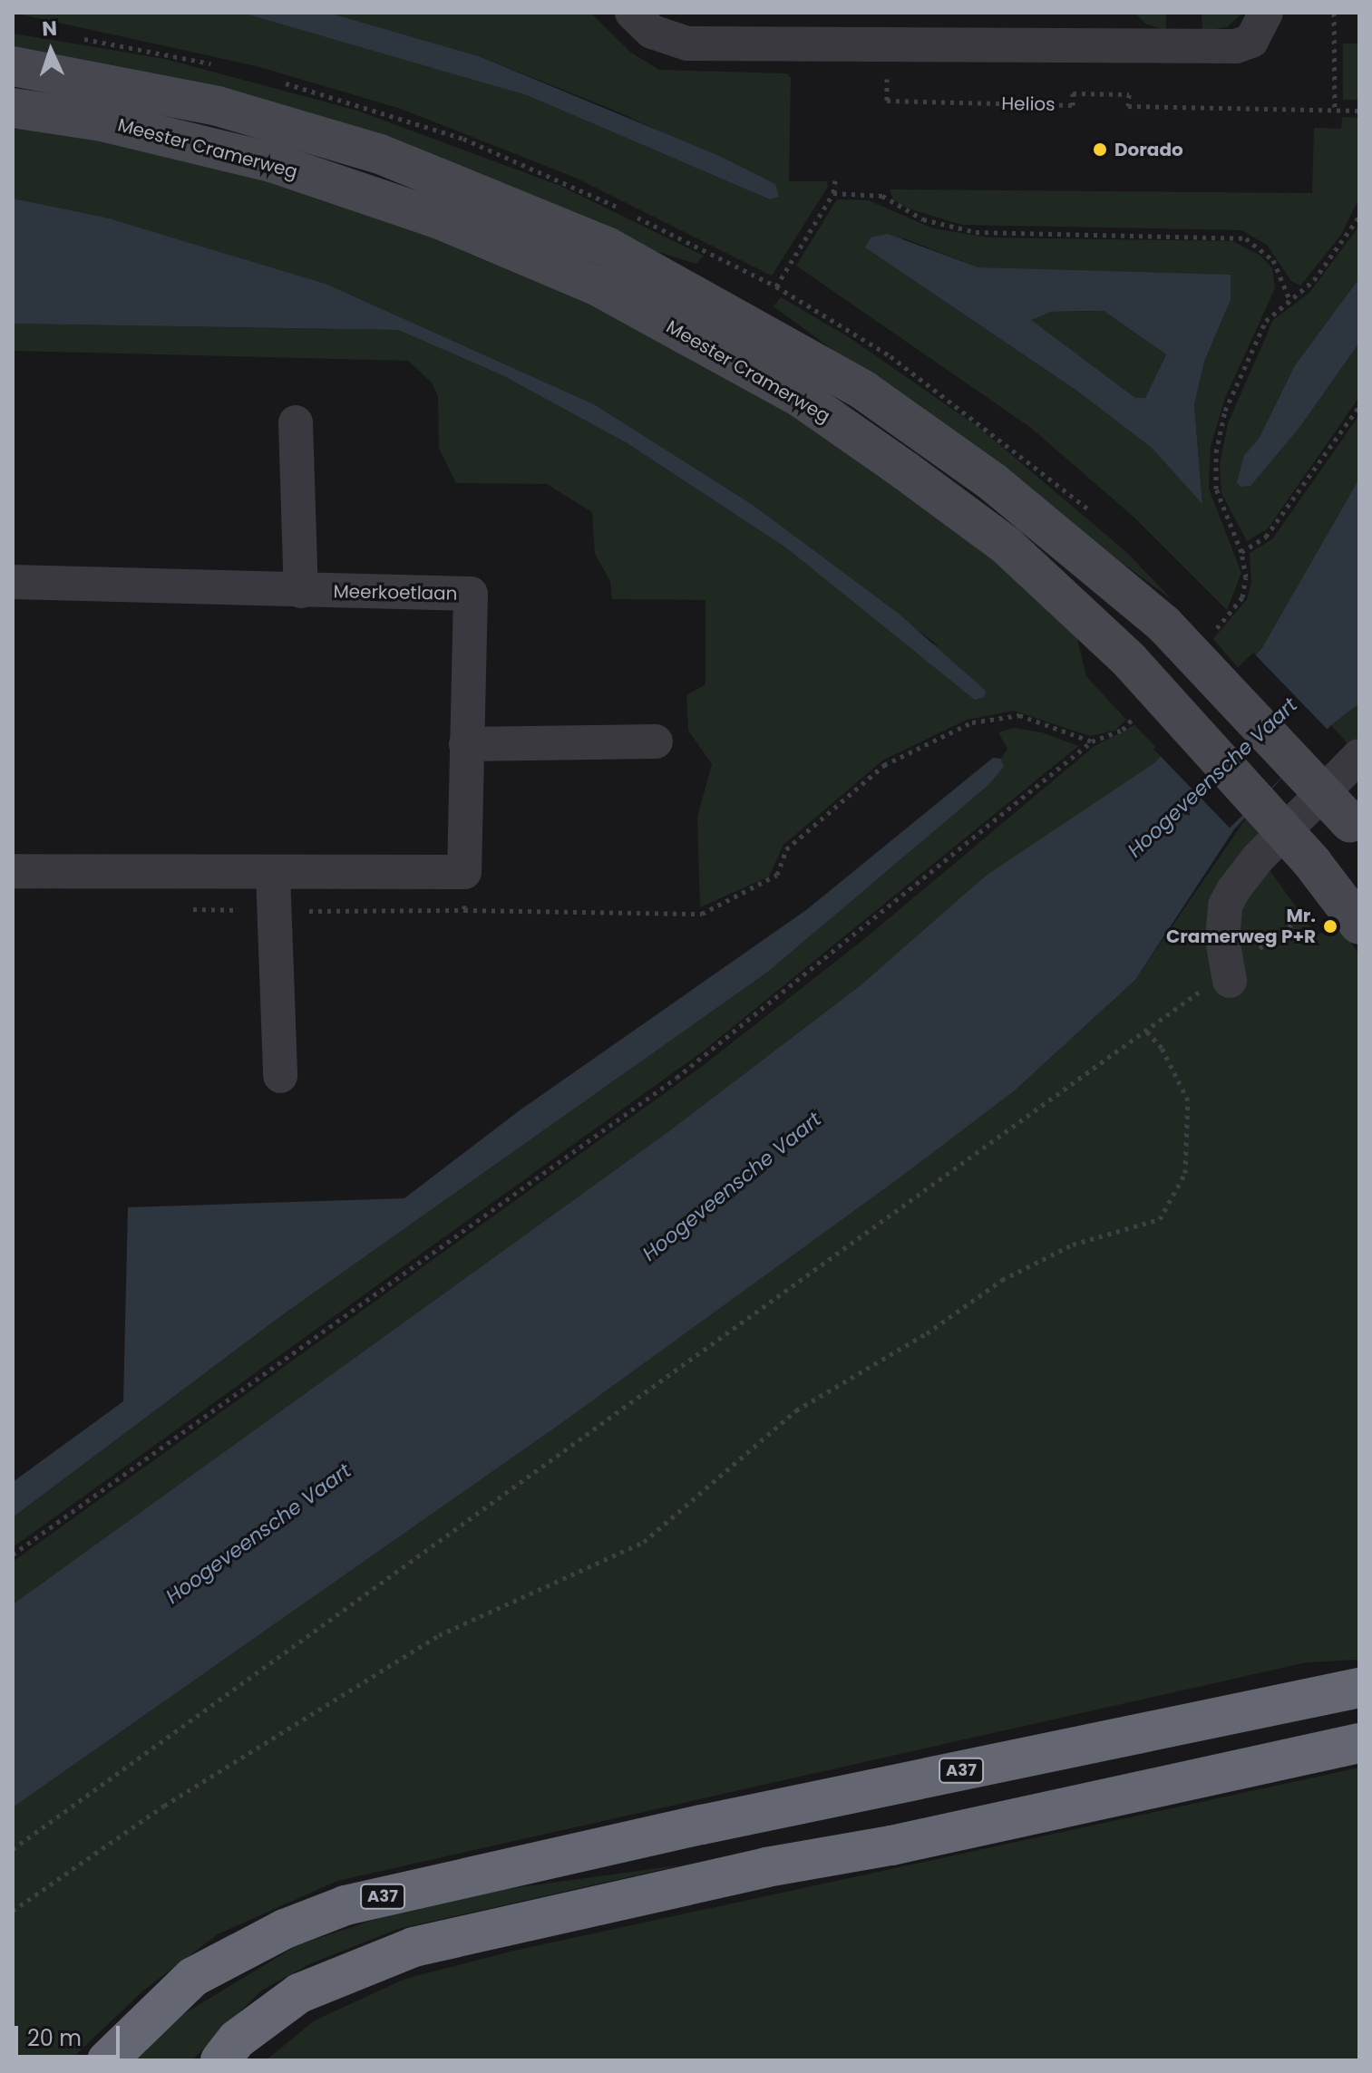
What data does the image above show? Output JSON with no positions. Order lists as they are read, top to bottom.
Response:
{
  "streets": {
    "highway": ["A37"],
    "main road": ["Meester Cramerweg"],
    "street": ["Meerkoetlaan"],
    "path": ["Helios"]
  },
  "water": ["Hoogeveensche Vaart"],
  "places": ["Dorado", "Mr. Cramerweg P+R"],
  "scale_bar": "20 m",
  "north": "top"
}
